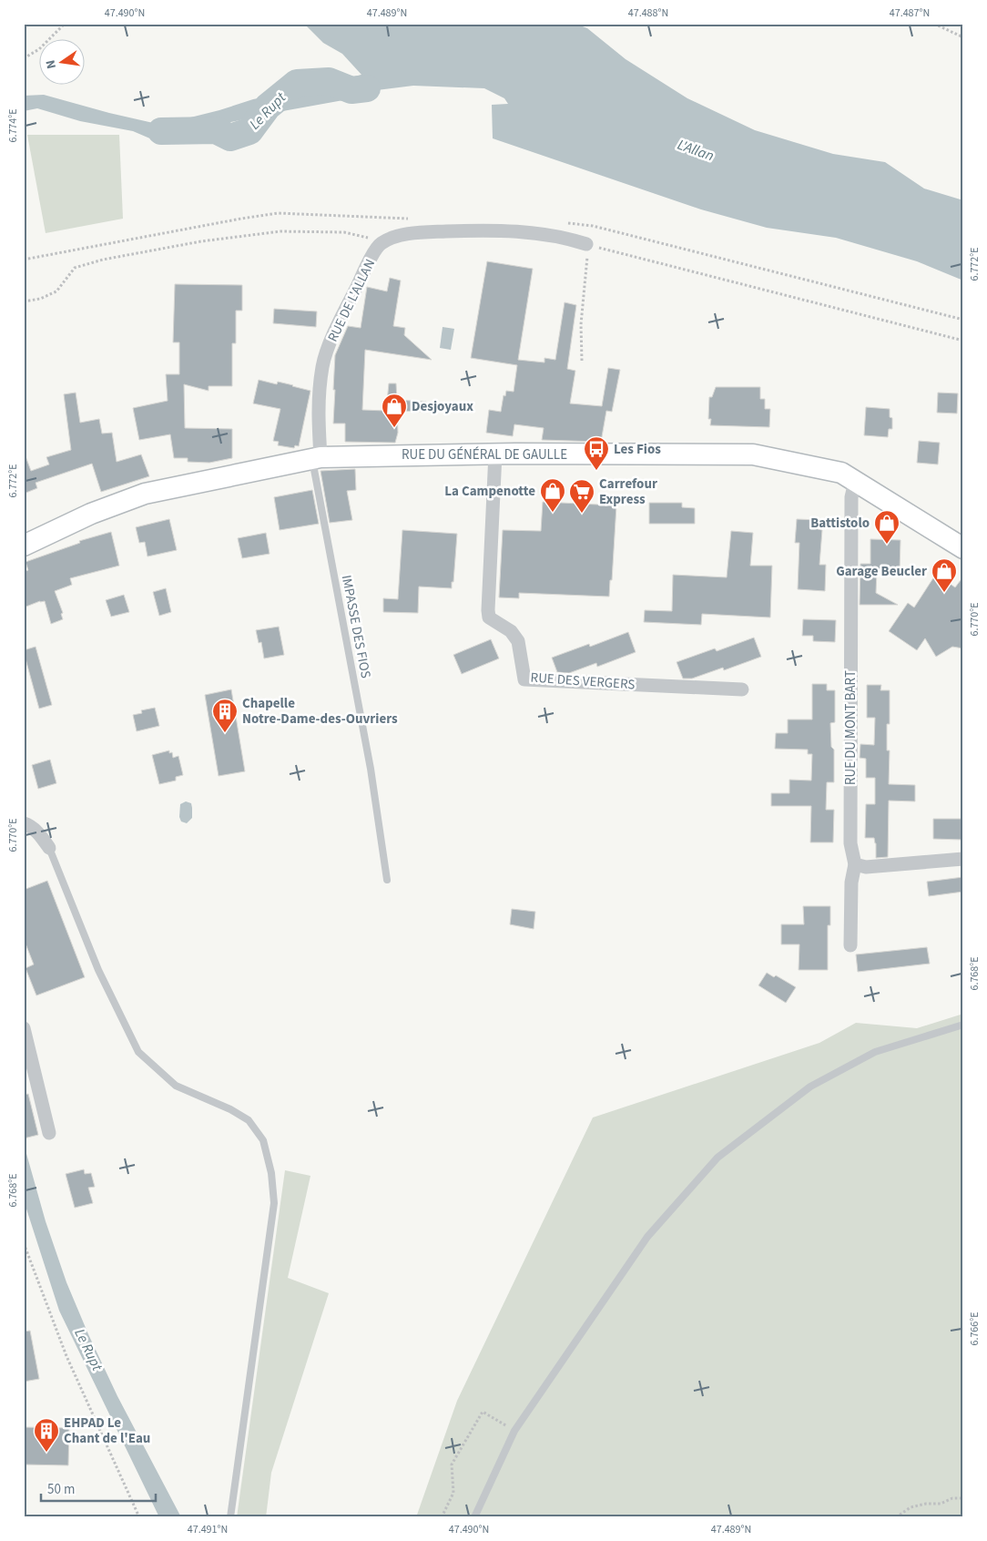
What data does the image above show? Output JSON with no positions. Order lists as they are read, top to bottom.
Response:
{
  "streets": {
    "main road": ["RUE DU GÉNÉRAL DE GAULLE"],
    "street": ["RUE DE L'ALLAN", "RUE DES VERGERS", "RUE DU MONT BART"],
    "lane": ["IMPASSE DES FIOS"]
  },
  "crossings": [
    ["RUE DE L'ALLAN", "RUE DU GÉNÉRAL DE GAULLE"],
    ["RUE DE L'ALLAN", "IMPASSE DES FIOS"],
    ["RUE DU GÉNÉRAL DE GAULLE", "IMPASSE DES FIOS"],
    ["RUE DU GÉNÉRAL DE GAULLE", "RUE DES VERGERS"],
    ["RUE DU GÉNÉRAL DE GAULLE", "RUE DU MONT BART"]
  ],
  "water": ["Le Rupt", "L'Allan"],
  "places": {
    "shop": [
      "Desjoyaux",
      "La Campenotte",
      "Battistolo",
      "Garage Beucler"
    ],
    "bus stop": ["Les Fios"],
    "supermarket": ["Carrefour Express"],
    "building": ["Chapelle Notre-Dame-des-Ouvriers", "EHPAD Le Chant de l'Eau"]
  },
  "scale_bar": "50 m",
  "north": "left",
  "coordinates": [
    "47.490°N",
    "47.489°N",
    "47.488°N",
    "47.487°N",
    "6.774°E",
    "6.772°E",
    "6.770°E",
    "6.768°E",
    "6.766°E",
    "47.491°N"
  ]
}
